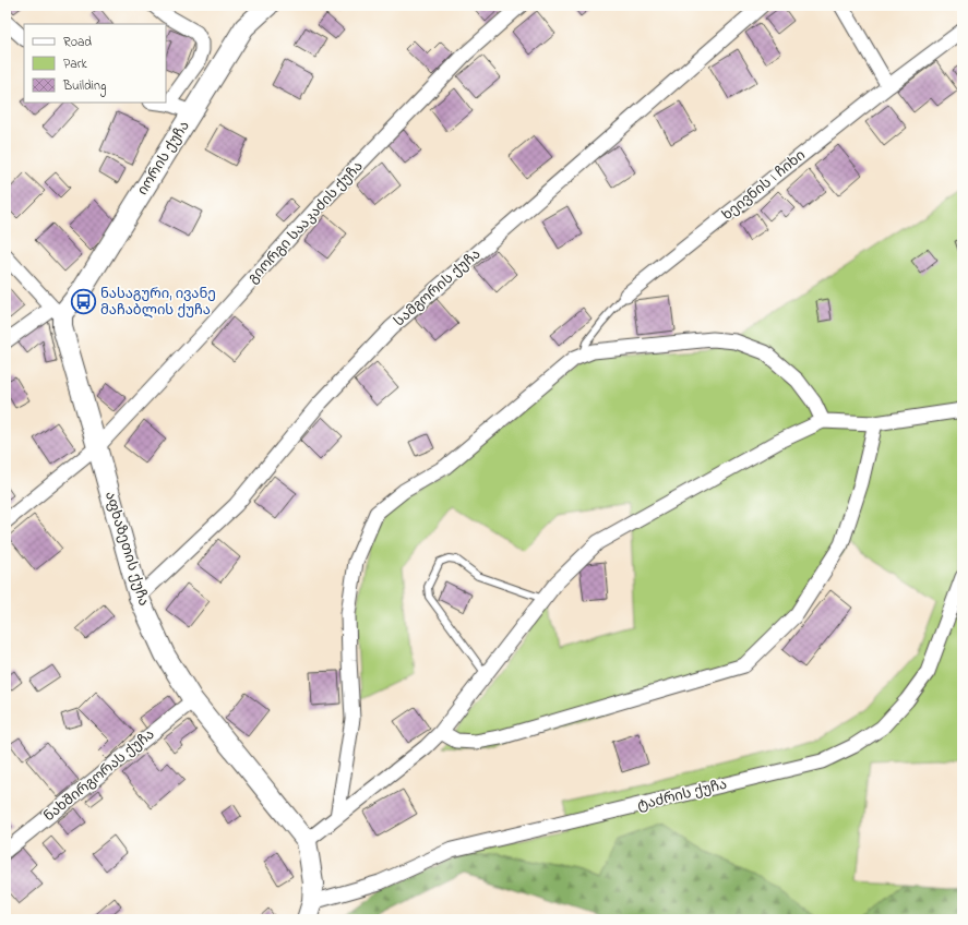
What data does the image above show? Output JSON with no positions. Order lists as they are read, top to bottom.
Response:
{
  "streets": {
    "street": [
      "იორის ქუჩა",
      "ხეივნის I ჩიხი",
      "გიორგი სააკაძის ქუჩა",
      "სამგორის ქუჩა",
      "აფხაზეთის ქუჩა",
      "ნახშირგორას ქუჩა",
      "ტაძრის ქუჩა"
    ]
  },
  "crossings": [
    ["იორის ქუჩა", "აფხაზეთის ქუჩა"],
    ["გიორგი სააკაძის ქუჩა", "აფხაზეთის ქუჩა"],
    ["სამგორის ქუჩა", "აფხაზეთის ქუჩა"],
    ["აფხაზეთის ქუჩა", "ნახშირგორას ქუჩა"]
  ],
  "places": {
    "bus stop": ["ნასაგური, ივანე მაჩაბლის ქუჩა"]
  },
  "legend": ["Road", "Park", "Building"]
}
